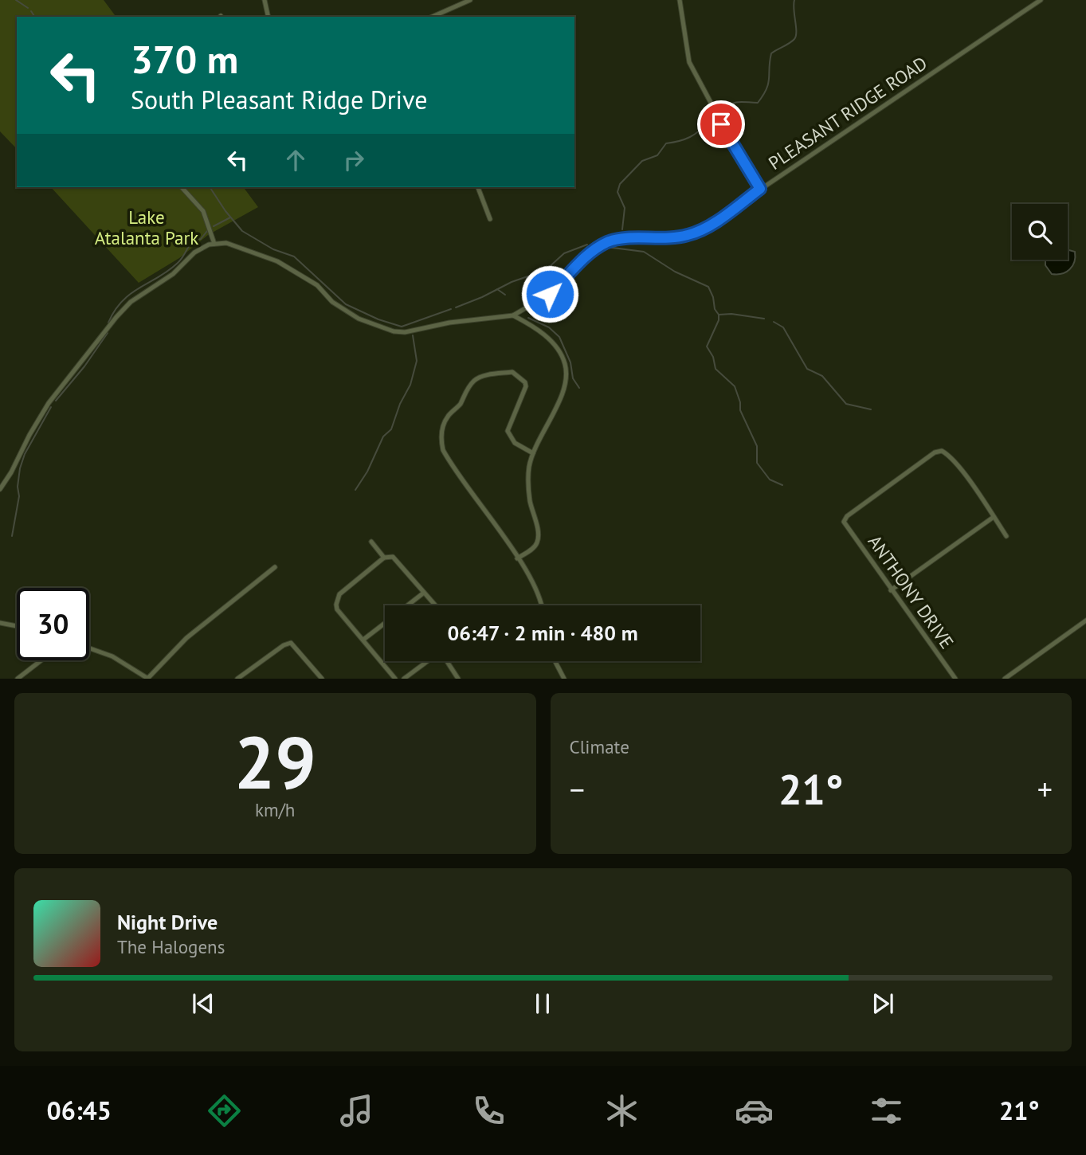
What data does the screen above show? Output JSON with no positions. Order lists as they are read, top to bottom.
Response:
{
  "streets": {
    "street": ["PLEASANT RIDGE ROAD", "ANTHONY DRIVE"]
  },
  "parks": ["Lake Atalanta Park"],
  "page": {
    "turn": ["370 m", "South Pleasant Ridge Drive"],
    "limit": "30",
    "trip": "06:47 · 2 min · 480 m",
    "tile": [
      ["29", "km/h"],
      "Climate"
    ],
    "heat": ["−", "21°", "+"],
    "song": ["Night Drive", "The Halogens"],
    "tabs": ["06:45", "21°"]
  }
}
